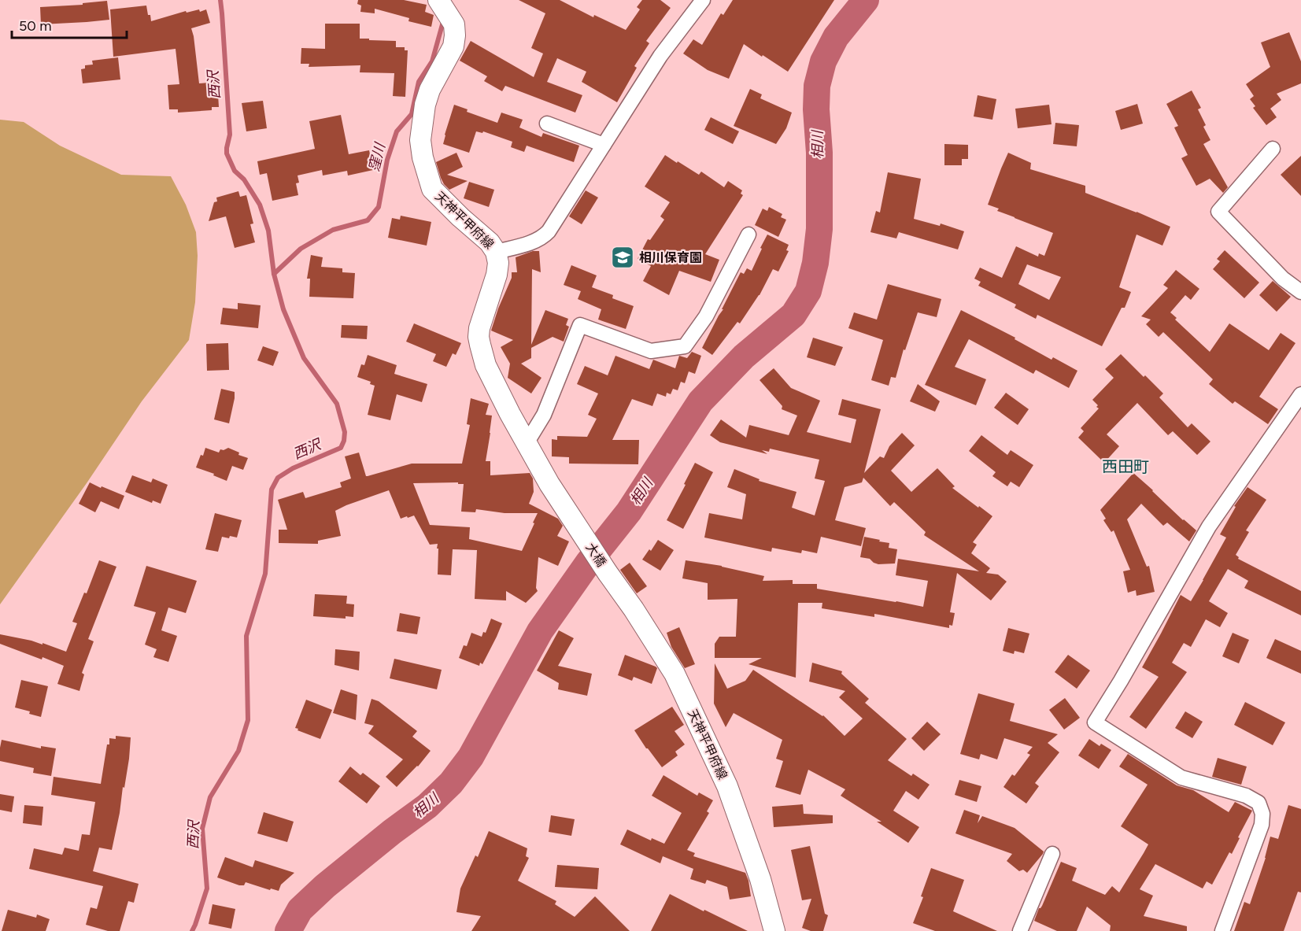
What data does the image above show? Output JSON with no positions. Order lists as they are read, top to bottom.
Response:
{
  "streets": {
    "main road": ["天神平甲府線", "大橋"]
  },
  "crossings": [
    ["天神平甲府線", "大橋"]
  ],
  "districts": ["西田町"],
  "water": ["西沢", "相川", "窪川"],
  "places": {
    "school or university": ["相川保育園"]
  },
  "scale_bar": "50 m"
}
